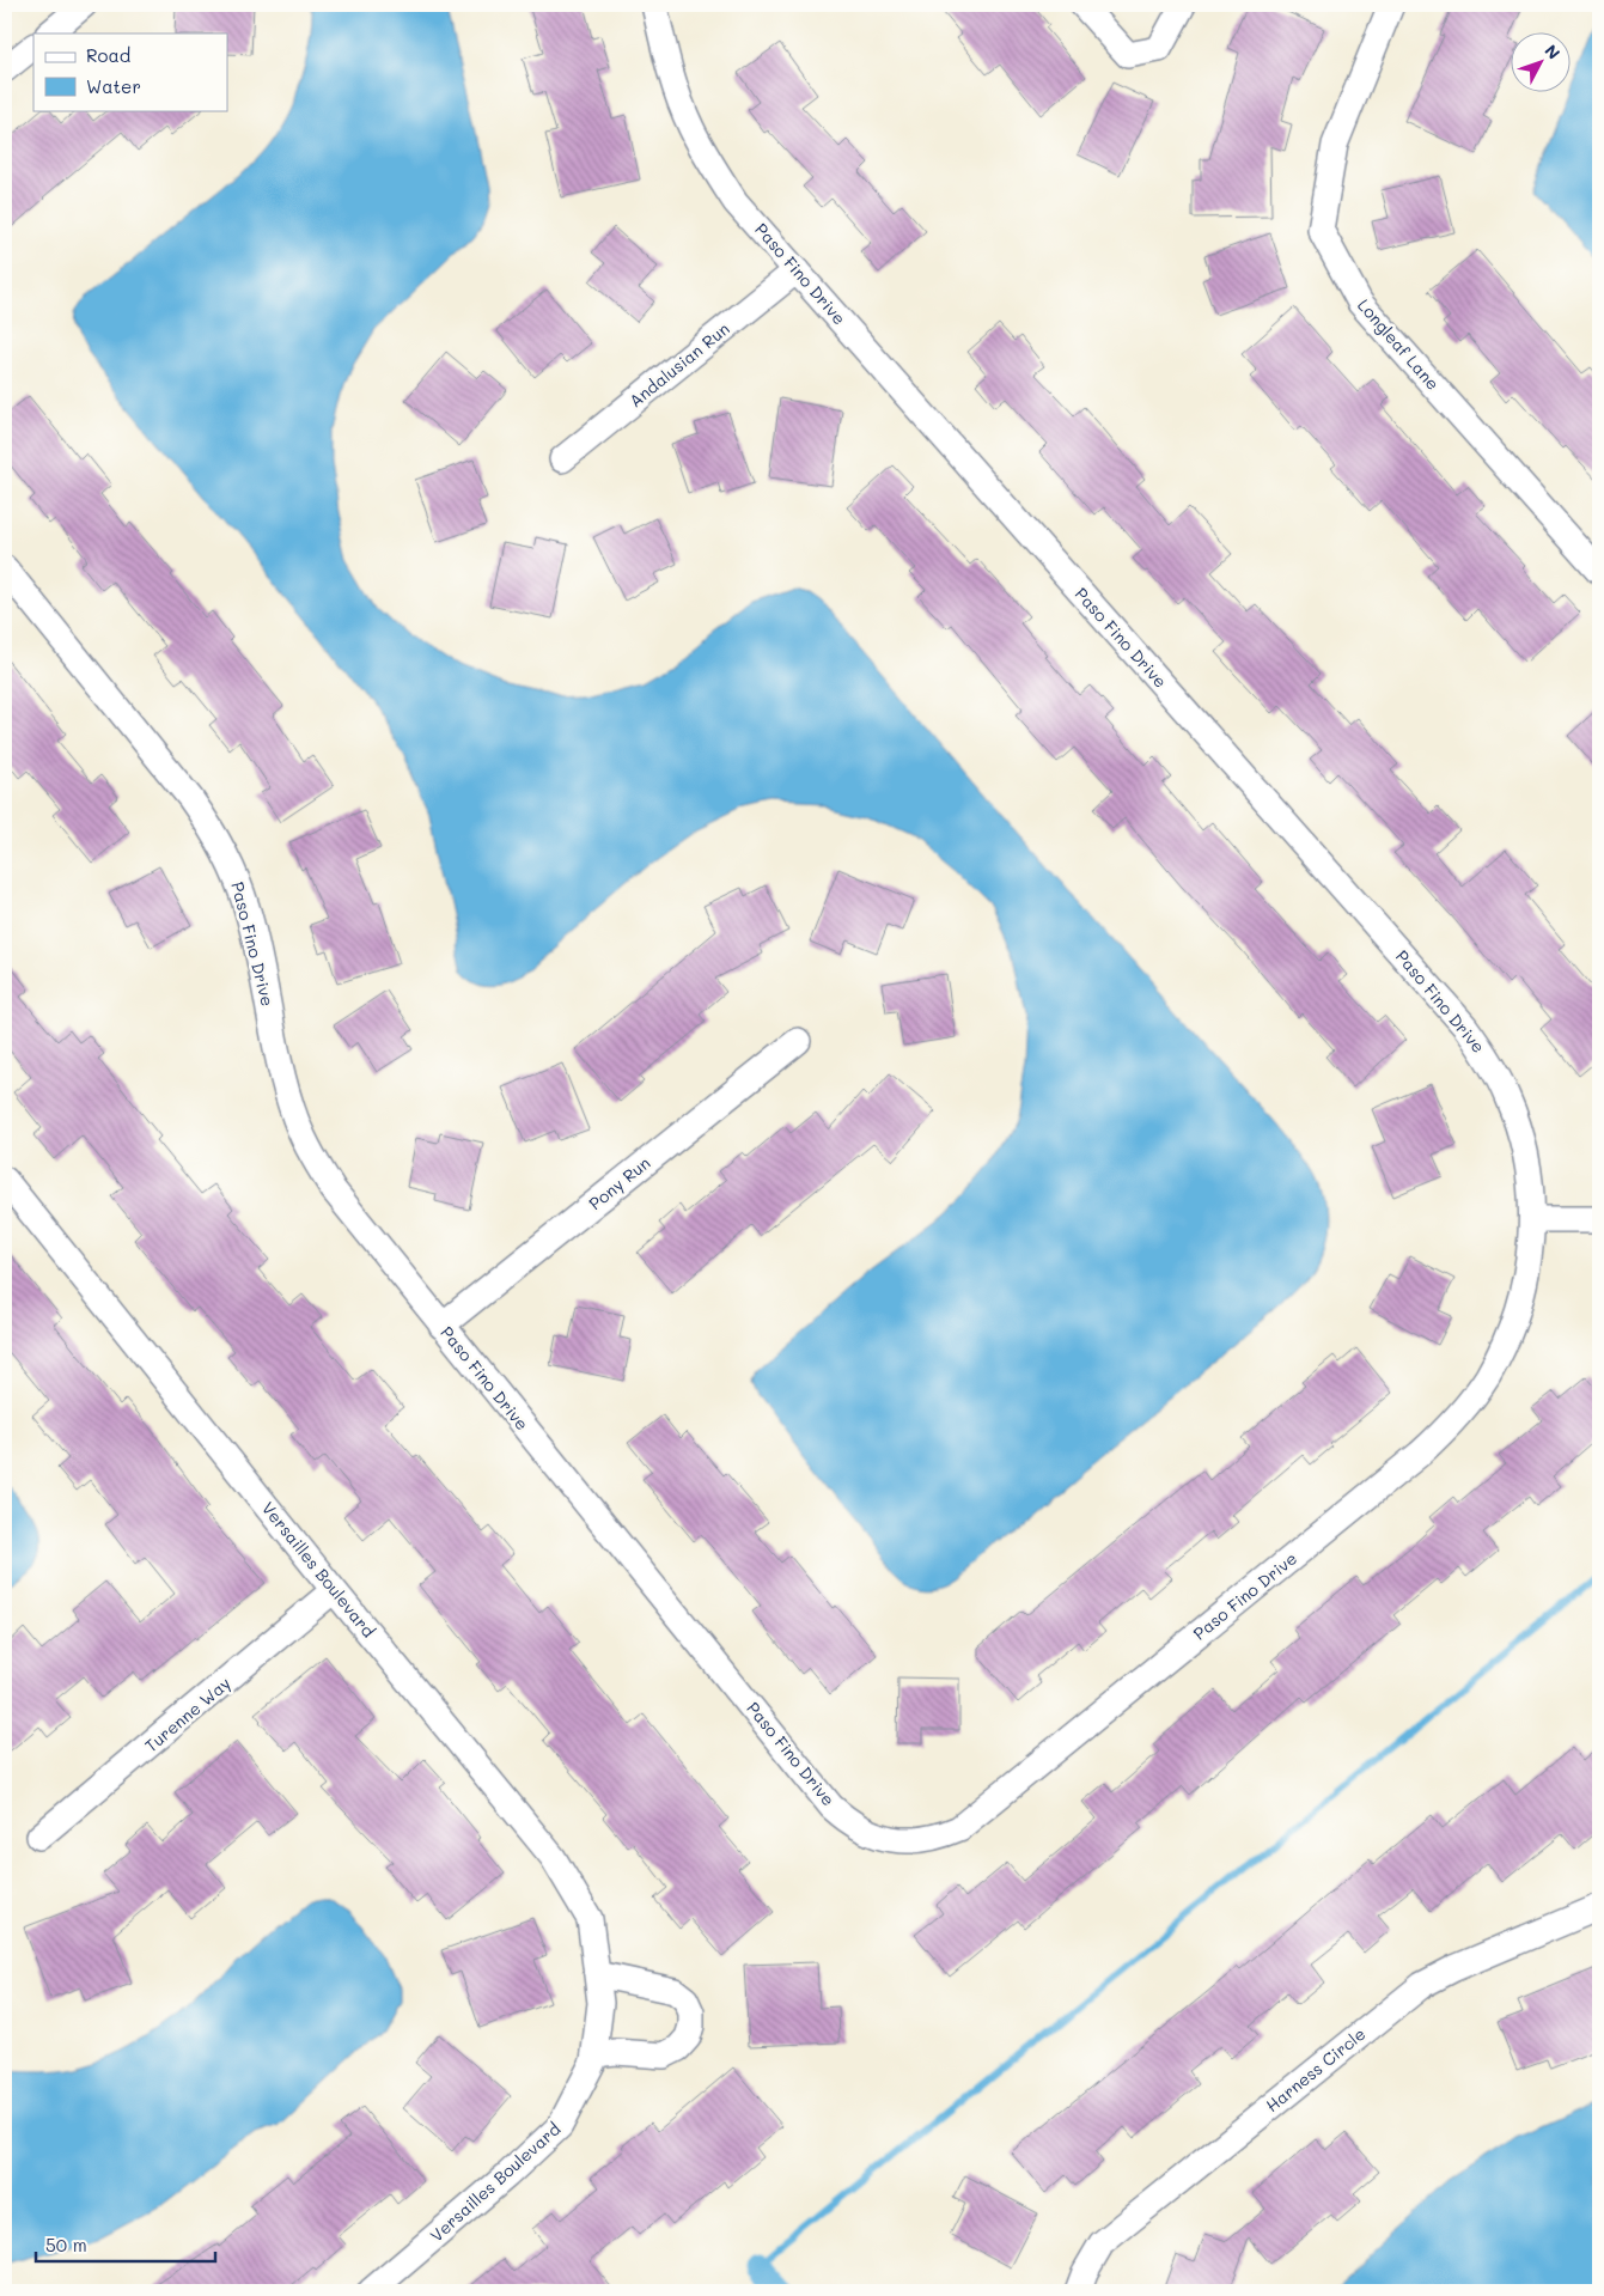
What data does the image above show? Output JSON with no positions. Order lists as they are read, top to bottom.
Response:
{
  "streets": {
    "street": [
      "Paso Fino Drive",
      "Longleaf Lane",
      "Andalusian Run",
      "Pony Run",
      "Versailles Boulevard",
      "Turenne Way",
      "Harness Circle"
    ]
  },
  "crossings": [
    ["Paso Fino Drive", "Andalusian Run"],
    ["Paso Fino Drive", "Pony Run"],
    ["Versailles Boulevard", "Turenne Way"]
  ],
  "legend": ["Road", "Water"],
  "scale_bar": "50 m",
  "north": "top right"
}
